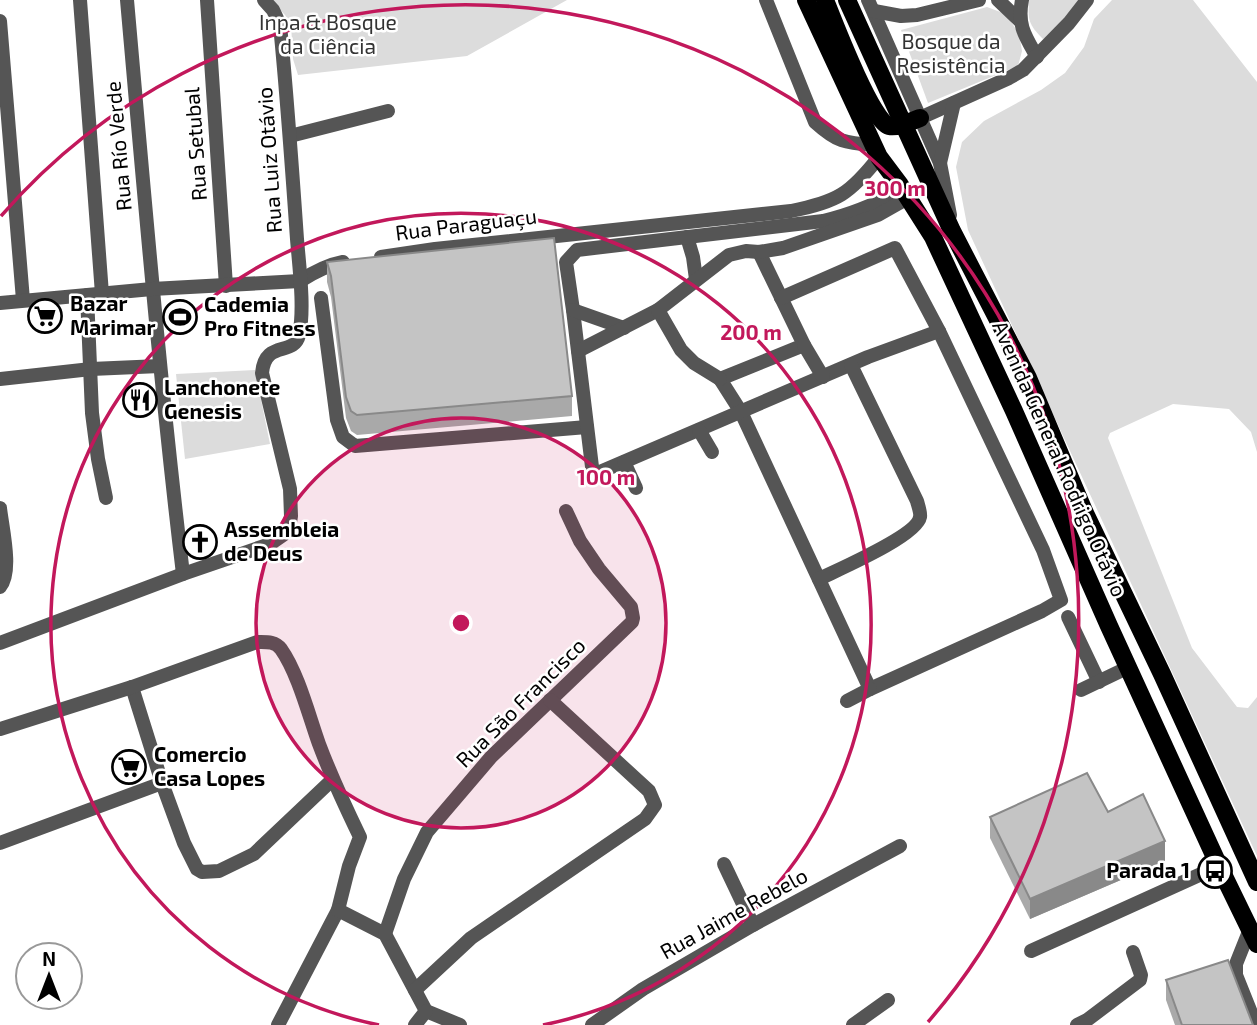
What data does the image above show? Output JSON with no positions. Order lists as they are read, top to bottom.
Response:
{
  "streets": {
    "main road": ["Avenida General Rodrigo Otávio"],
    "street": [
      "Rua Setubal",
      "Rua Río Verde",
      "Rua Luiz Otávio",
      "Rua Paraguaçu",
      "Rua São Francisco",
      "Rua Jaime Rebelo"
    ]
  },
  "crossings": [
    ["Rua Setubal", "Rua Paraguaçu"],
    ["Rua Río Verde", "Rua Luiz Otávio"],
    ["Rua Río Verde", "Rua Paraguaçu"],
    ["Rua Luiz Otávio", "Rua Paraguaçu"],
    ["Rua Paraguaçu", "Avenida General Rodrigo Otávio"]
  ],
  "parks": ["Inpa & Bosque da Ciência", "Bosque da Resistência"],
  "places": {
    "supermarket": ["Bazar Marimar", "Comercio Casa Lopes"],
    "sports": ["Cademia Pro Fitness"],
    "restaurant": ["Lanchonete Genesis"],
    "church": ["Assembleia de Deus"],
    "bus stop": ["Parada 1"]
  },
  "north": "top",
  "rings": ["300 m", "200 m", "100 m"]
}
